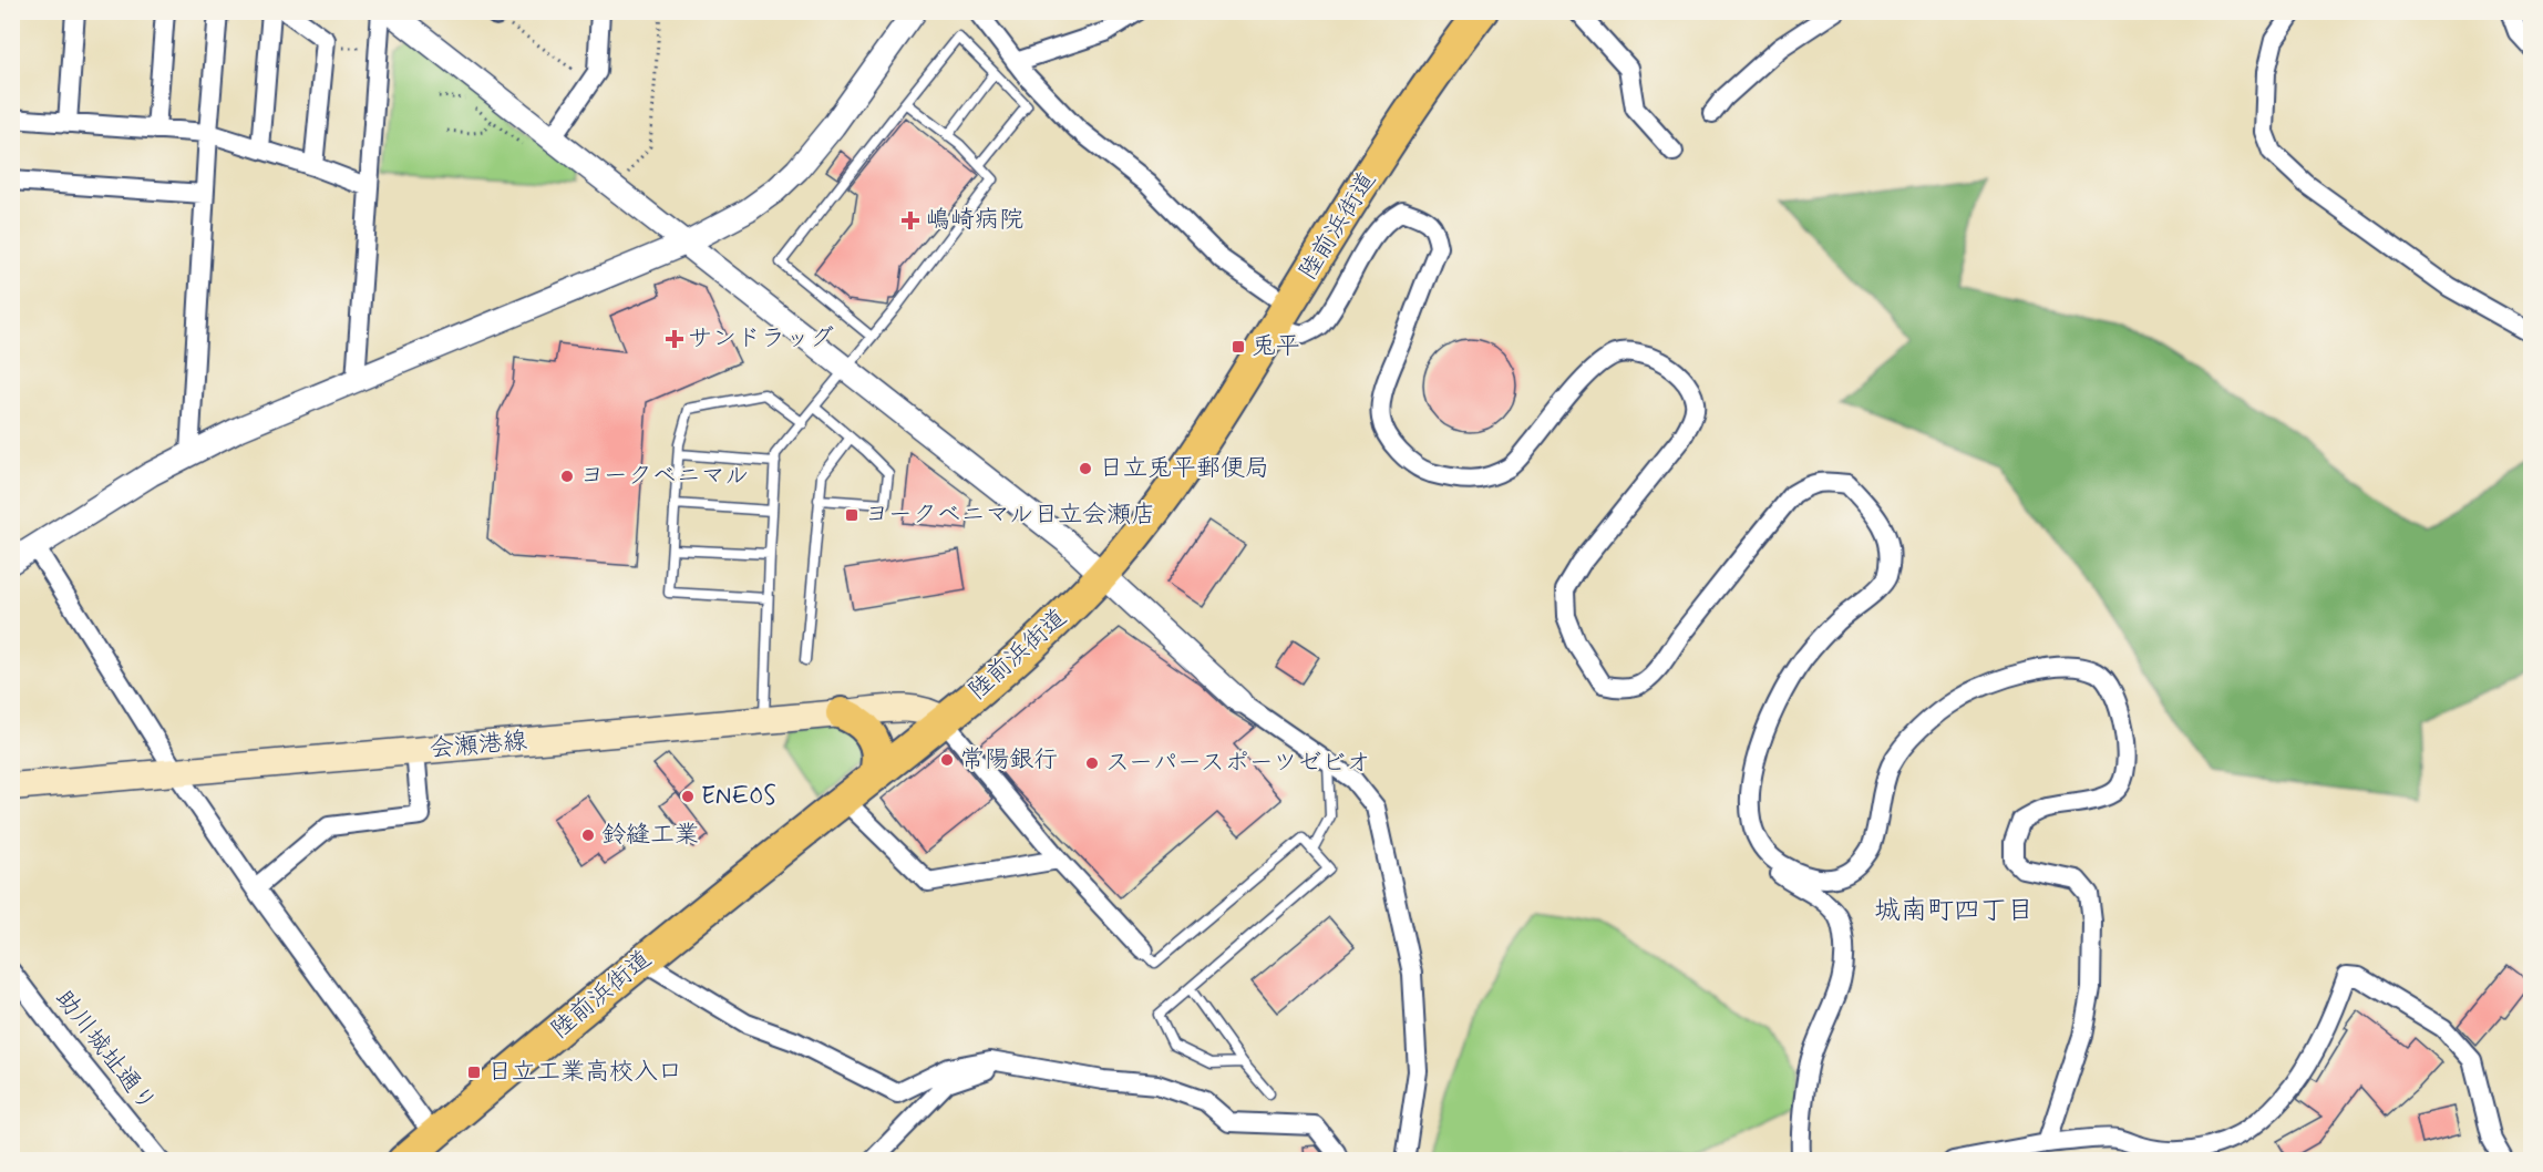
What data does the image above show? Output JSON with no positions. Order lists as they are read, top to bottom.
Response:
{
  "streets": {
    "highway": ["陸前浜街道"],
    "main road": ["会瀬港線"],
    "street": ["助川城址通り"]
  },
  "crossings": [
    ["陸前浜街道", "会瀬港線"]
  ],
  "districts": ["城南町四丁目"],
  "places": {
    "health": ["嶋崎病院", "サンドラッグ"],
    "transit": ["兎平", "ヨークベニマル日立会瀬店", "日立工業高校入口"],
    "other": [
      "日立兎平郵便局",
      "ヨークベニマル",
      "常陽銀行",
      "スーパースポーツゼビオ",
      "ENEOS",
      "鈴縫工業"
    ]
  }
}
